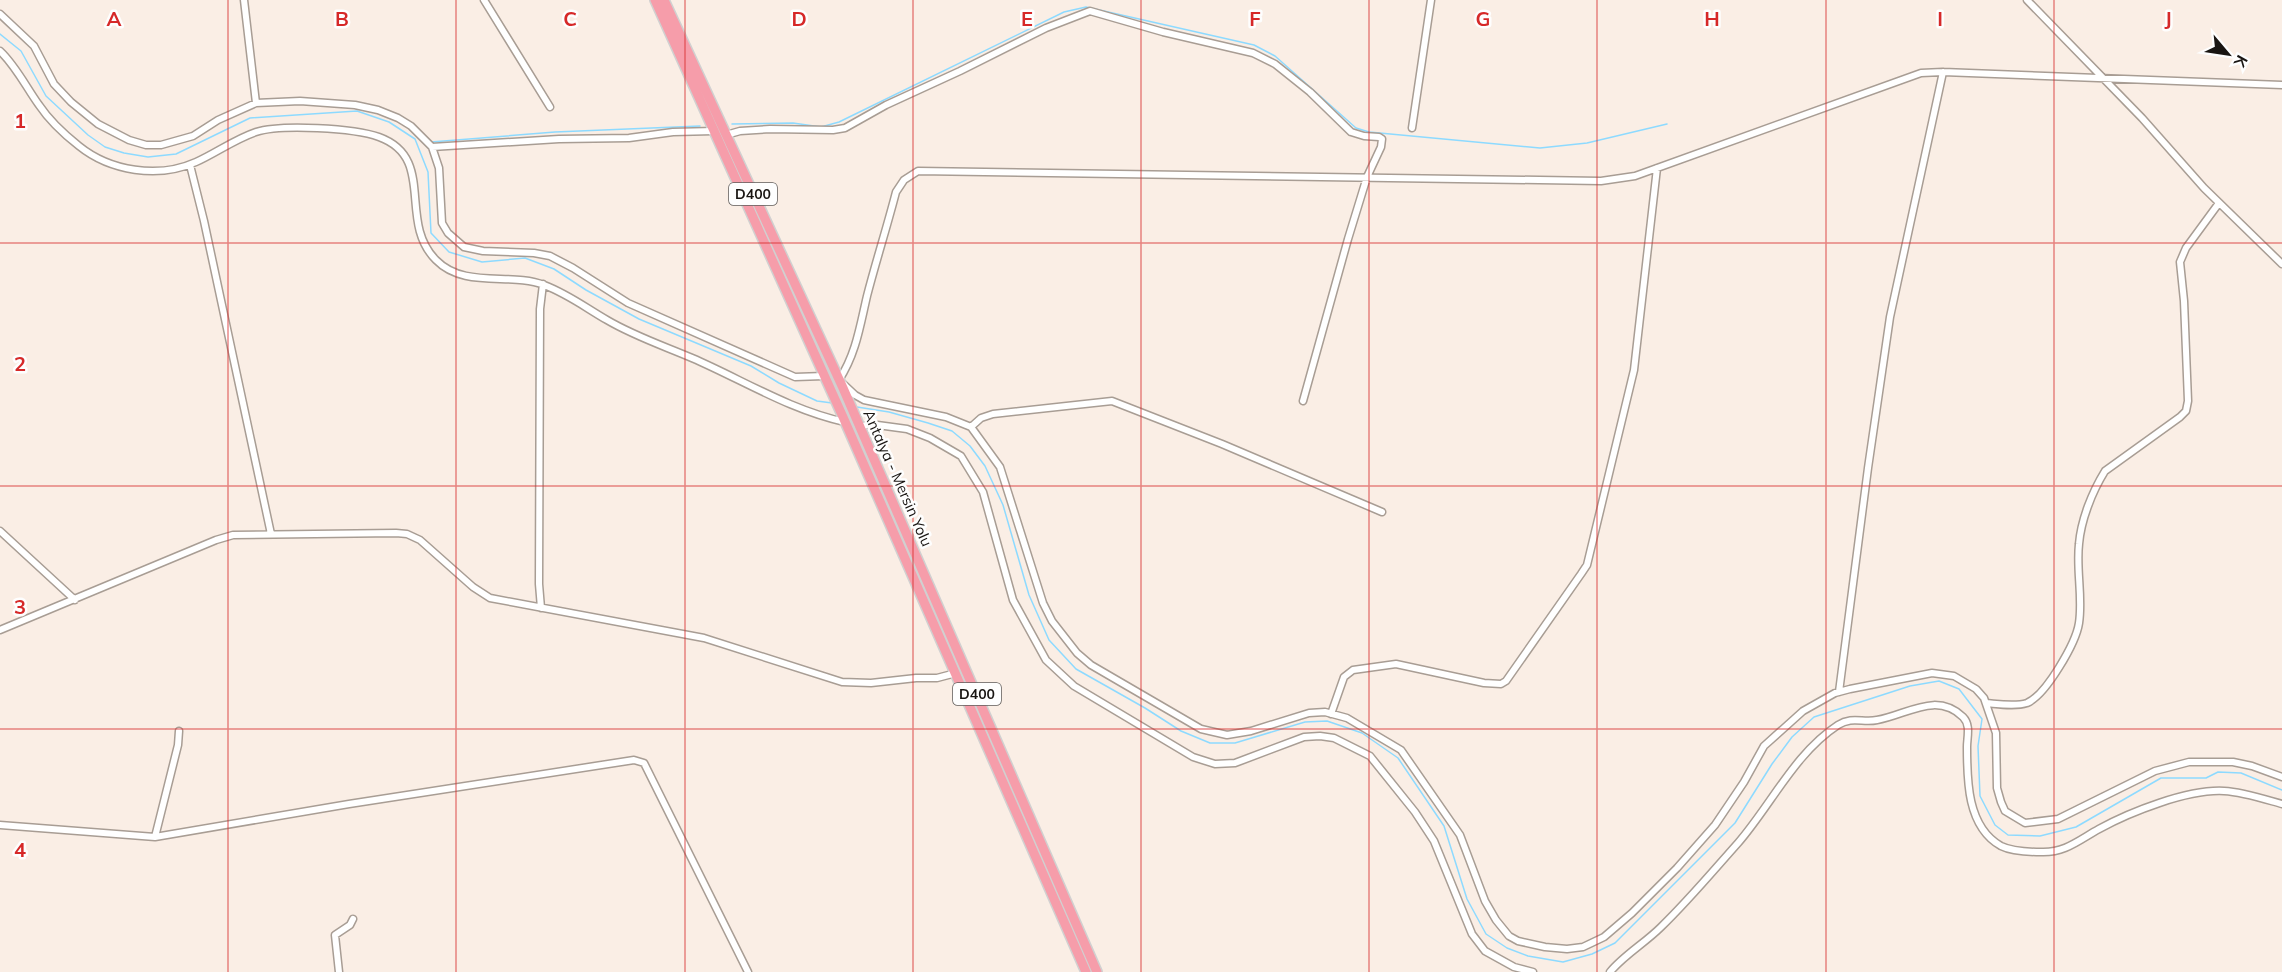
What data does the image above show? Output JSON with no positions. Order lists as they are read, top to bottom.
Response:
{
  "streets": {
    "highway": ["D400", "Antalya - Mersin Yolu"]
  },
  "north": "bottom right",
  "grid": {
    "columns": [
      "A",
      "B",
      "C",
      "D",
      "E",
      "F",
      "G",
      "H",
      "I",
      "J"
    ],
    "rows": [
      "1",
      "2",
      "3",
      "4"
    ]
  }
}
